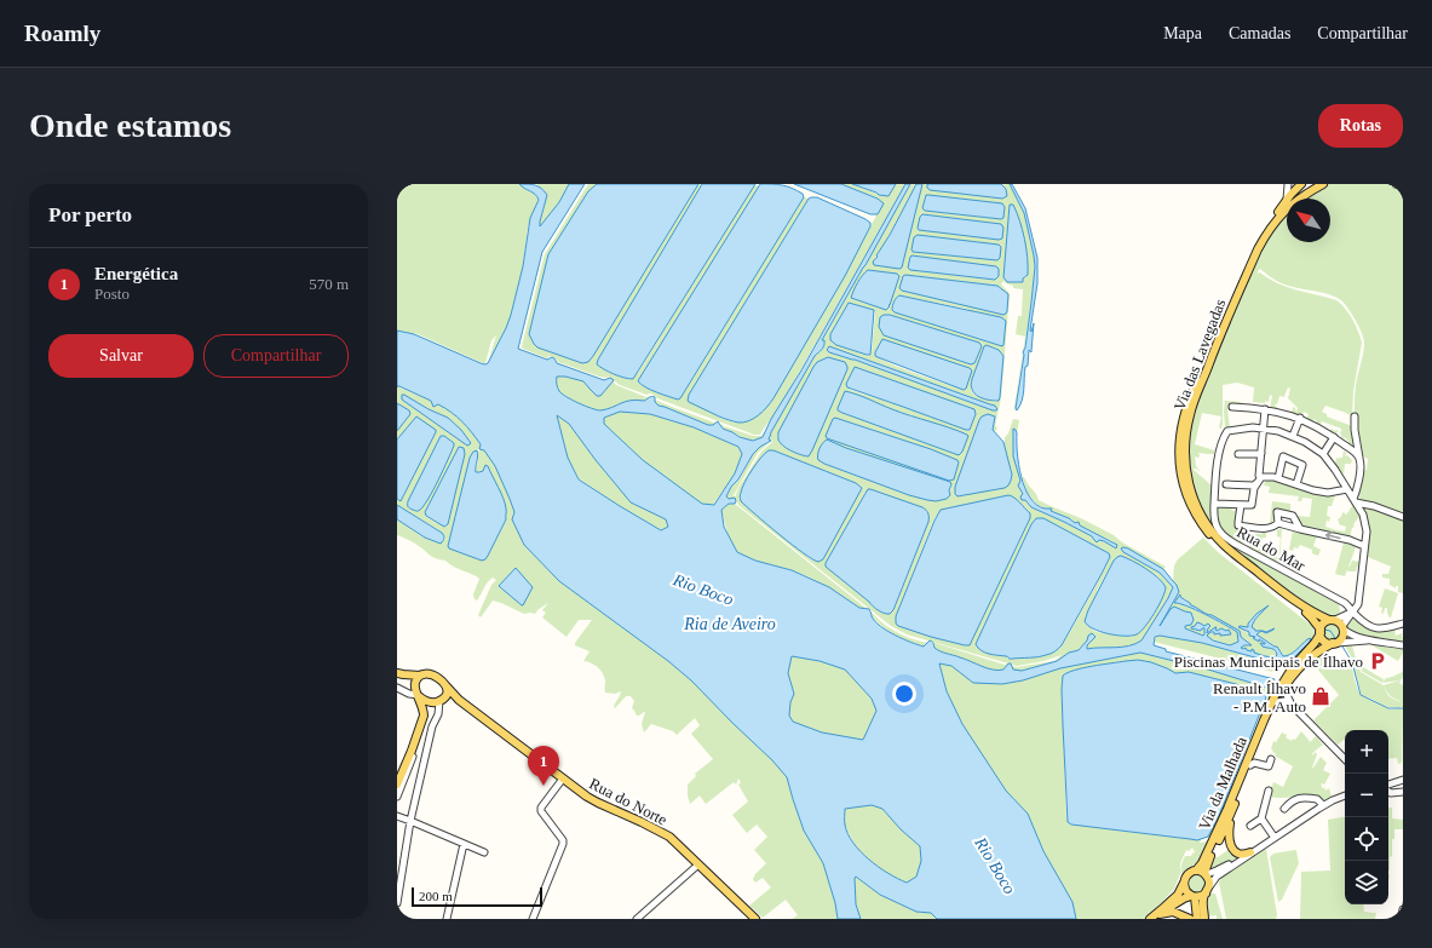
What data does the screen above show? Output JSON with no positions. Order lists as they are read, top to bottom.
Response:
{
  "streets": {
    "main road": ["Via das Lavegadas", "Via da Malhada", "Rua do Norte"],
    "street": ["Rua do Mar"]
  },
  "crossings": [
    ["Via das Lavegadas", "Via da Malhada"]
  ],
  "water": ["Rio Boco", "Ria de Aveiro"],
  "places": {
    "parking": ["Piscinas Municipais de Ílhavo"],
    "shop": ["Renault Ílhavo - P.M. Auto"]
  },
  "scale_bar": "200 m",
  "north": "top left",
  "page": {
    "header": "Roamly",
    "nav": ["Mapa", "Camadas", "Compartilhar"],
    "buttons": [
      "Rotas",
      ["Salvar", "Compartilhar"]
    ],
    "title": "Onde estamos",
    "heading": "Por perto",
    "list": [
      {
        "mark": "1",
        "name": "Energética",
        "note": "Posto",
        "value": "570 m"
      }
    ],
    "map_buttons": ["+", "−"],
    "pins": "1",
    "scale": "200 m"
  }
}
